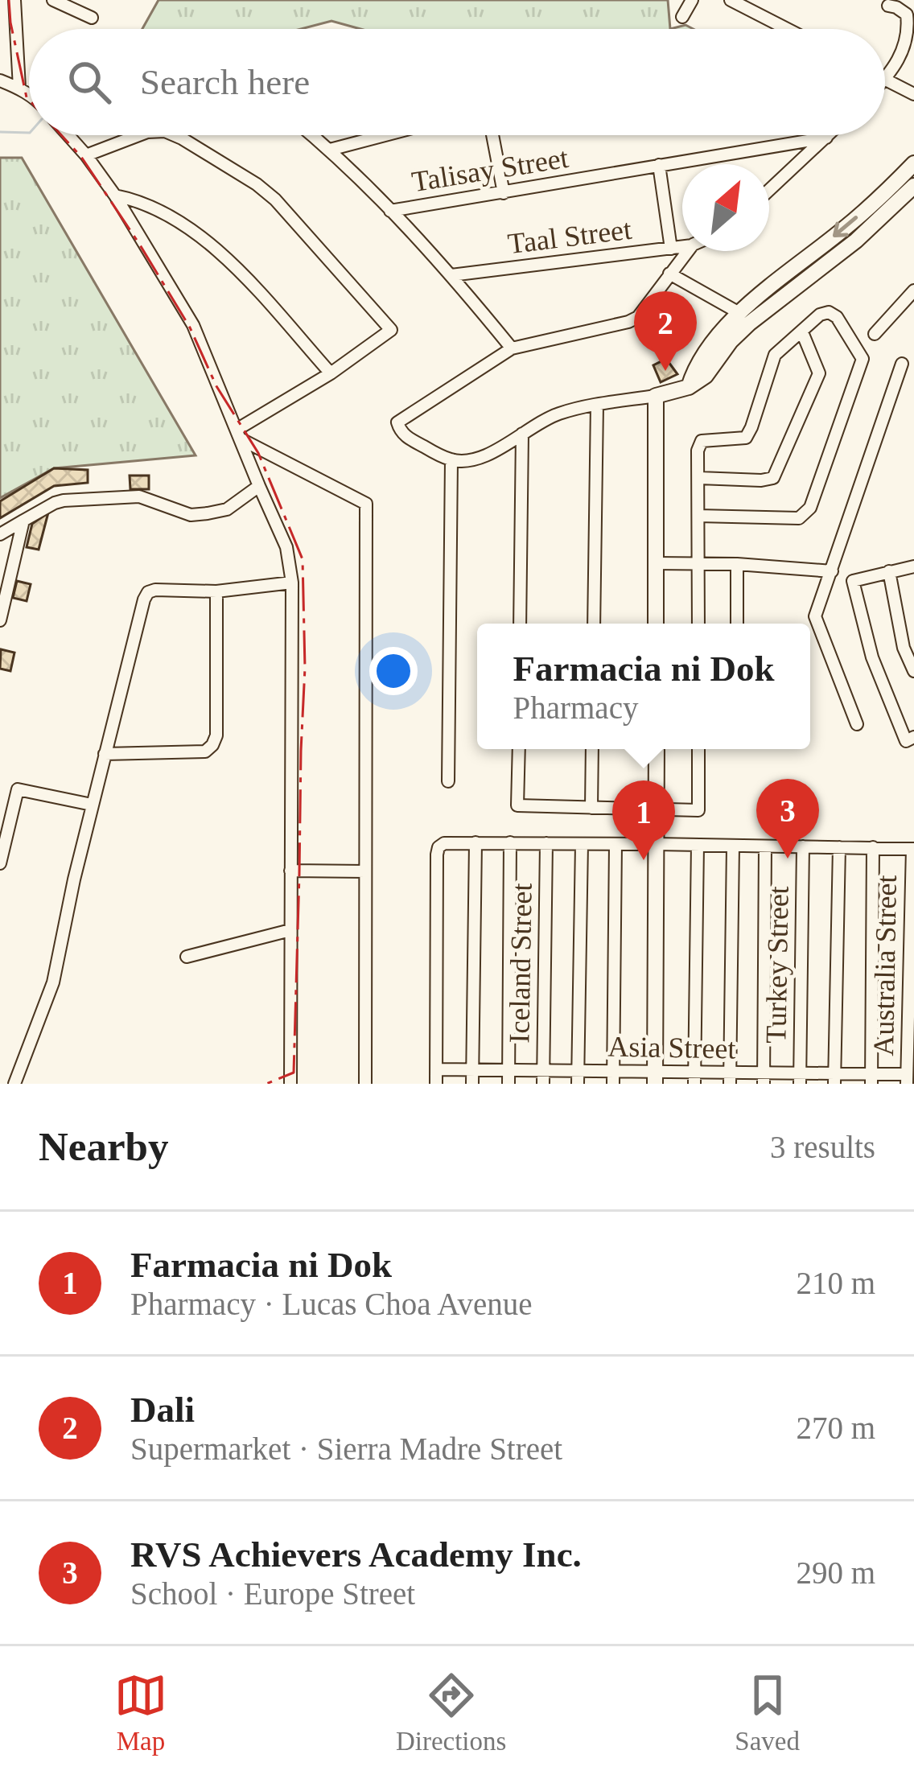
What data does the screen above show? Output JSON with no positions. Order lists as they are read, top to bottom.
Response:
{
  "streets": {
    "street": [
      "Talisay Street",
      "Taal Street",
      "Iceland Street",
      "Turkey Street",
      "Australia Street",
      "Asia Street"
    ]
  },
  "crossings": [
    ["Iceland Street", "Asia Street"],
    ["Turkey Street", "Asia Street"],
    ["Australia Street", "Asia Street"]
  ],
  "north": "top right",
  "page": {
    "search": "Search here",
    "pins": ["2", "3", "1"],
    "popup": ["Farmacia ni Dok", "Pharmacy"],
    "heading": ["Nearby", "3 results"],
    "list": [
      {
        "mark": "1",
        "name": "Farmacia ni Dok",
        "note": "Pharmacy · Lucas Choa Avenue",
        "value": "210 m"
      },
      {
        "mark": "2",
        "name": "Dali",
        "note": "Supermarket · Sierra Madre Street",
        "value": "270 m"
      },
      {
        "mark": "3",
        "name": "RVS Achievers Academy Inc.",
        "note": "School · Europe Street",
        "value": "290 m"
      }
    ],
    "nav": ["Map", "Directions", "Saved"]
  }
}
